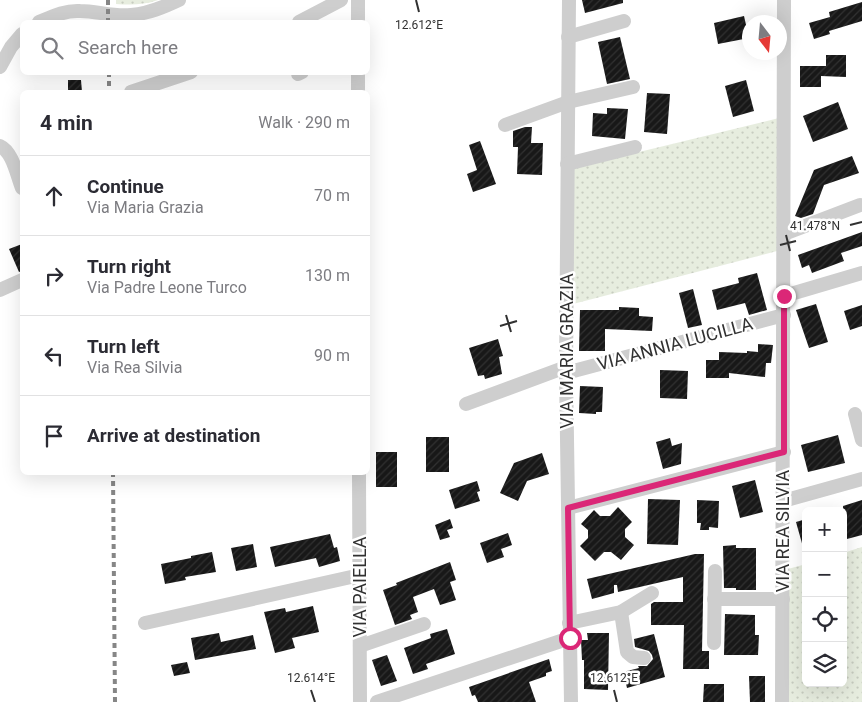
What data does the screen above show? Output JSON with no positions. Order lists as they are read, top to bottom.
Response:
{
  "streets": {
    "street": [
      "VIA ANNIA LUCILLA",
      "VIA MARIA GRAZIA",
      "VIA REA SILVIA",
      "VIA PAIELLA"
    ]
  },
  "crossings": [
    ["VIA ANNIA LUCILLA", "VIA MARIA GRAZIA"],
    ["VIA ANNIA LUCILLA", "VIA REA SILVIA"]
  ],
  "north": "bottom",
  "page": {
    "search": "Search here",
    "heading": ["4 min", "Walk · 290 m"],
    "list": [
      ["Continue", "Via Maria Grazia", "70 m"],
      ["Turn right", "Via Padre Leone Turco", "130 m"],
      ["Turn left", "Via Rea Silvia", "90 m"],
      "Arrive at destination"
    ],
    "map_buttons": ["+", "−"]
  },
  "coordinates": ["12.612°E", "41.478°N", "12.614°E"]
}
